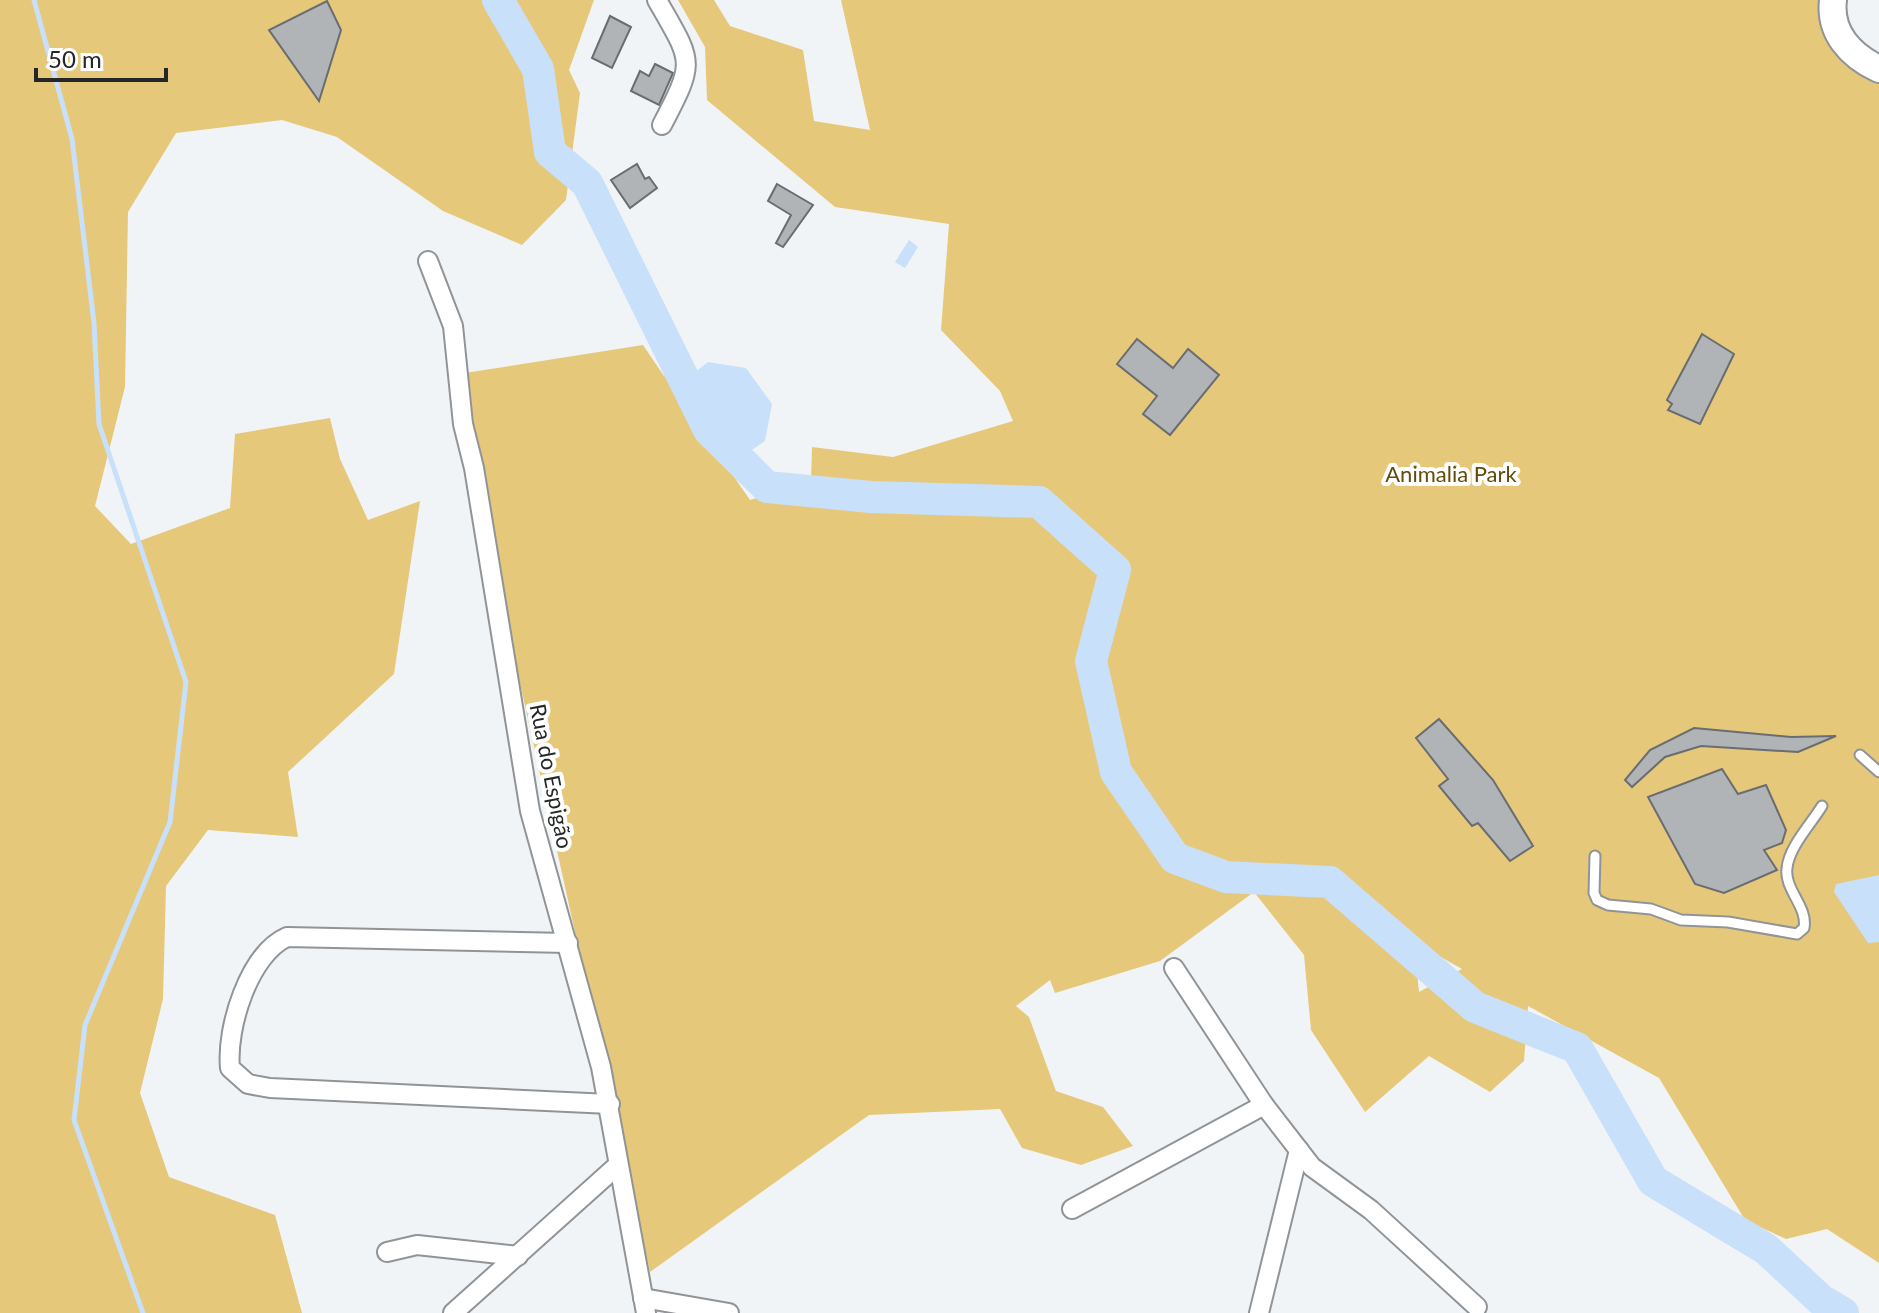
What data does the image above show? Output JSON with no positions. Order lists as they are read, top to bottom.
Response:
{
  "streets": {
    "street": ["Rua do Espigão"]
  },
  "parks": ["Animalia Park"],
  "scale_bar": "50 m"
}
